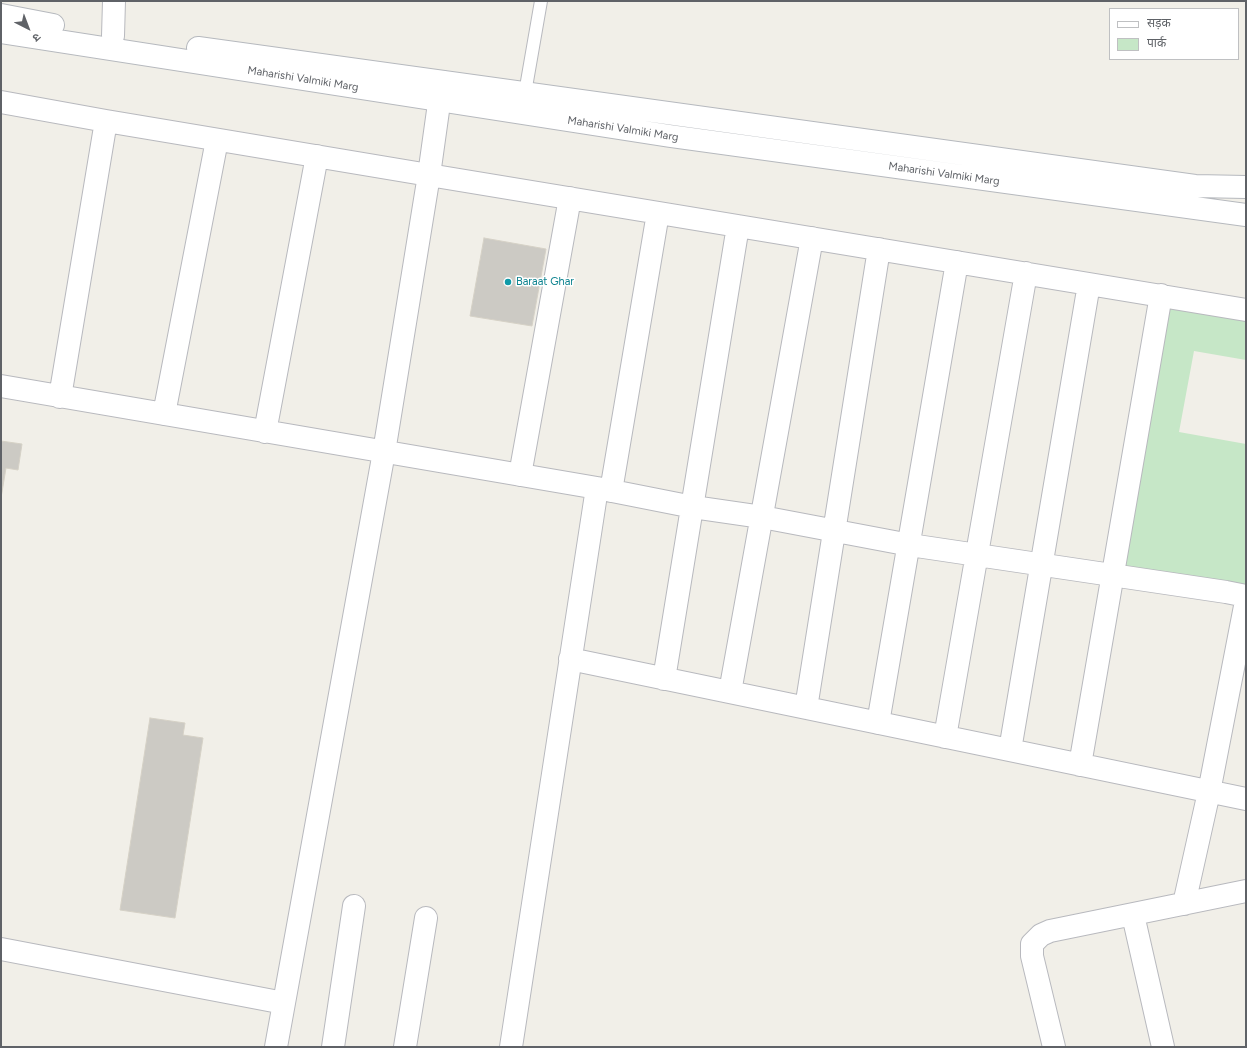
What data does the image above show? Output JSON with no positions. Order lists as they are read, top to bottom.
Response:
{
  "streets": {
    "street": ["Maharishi Valmiki Marg"]
  },
  "places": ["Baraat Ghar"],
  "legend": ["सड़क", "पार्क"],
  "north": "bottom right"
}
